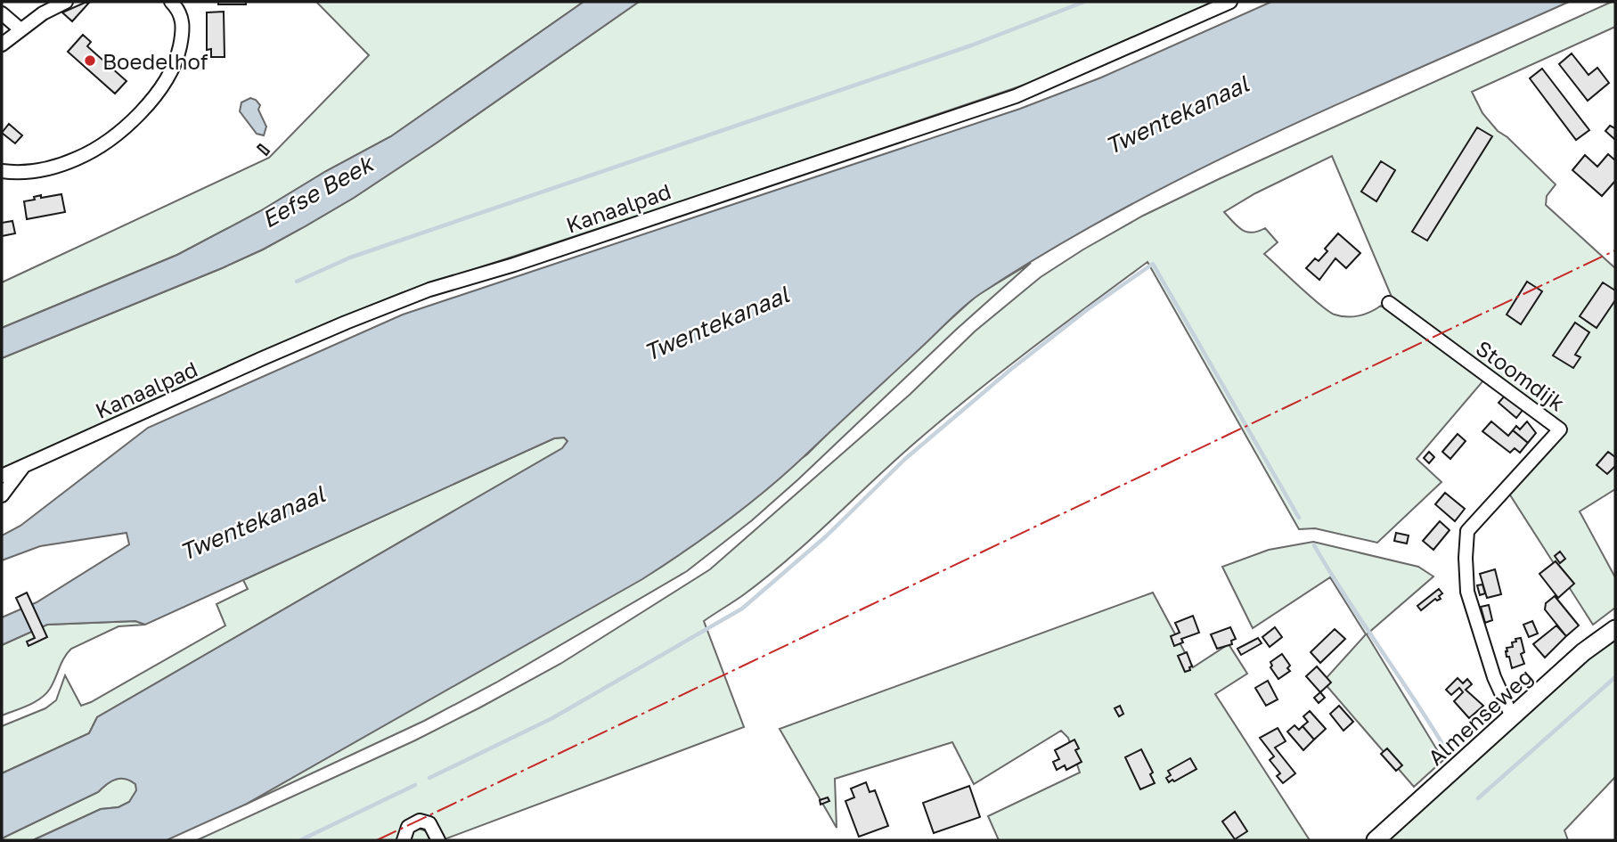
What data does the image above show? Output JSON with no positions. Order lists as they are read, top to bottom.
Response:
{
  "streets": {
    "main road": ["Almenseweg"],
    "street": ["Kanaalpad", "Stoomdijk"]
  },
  "crossings": [
    ["Stoomdijk", "Almenseweg"]
  ],
  "water": ["Twentekanaal", "Eefse Beek"],
  "places": ["Boedelhof"]
}
